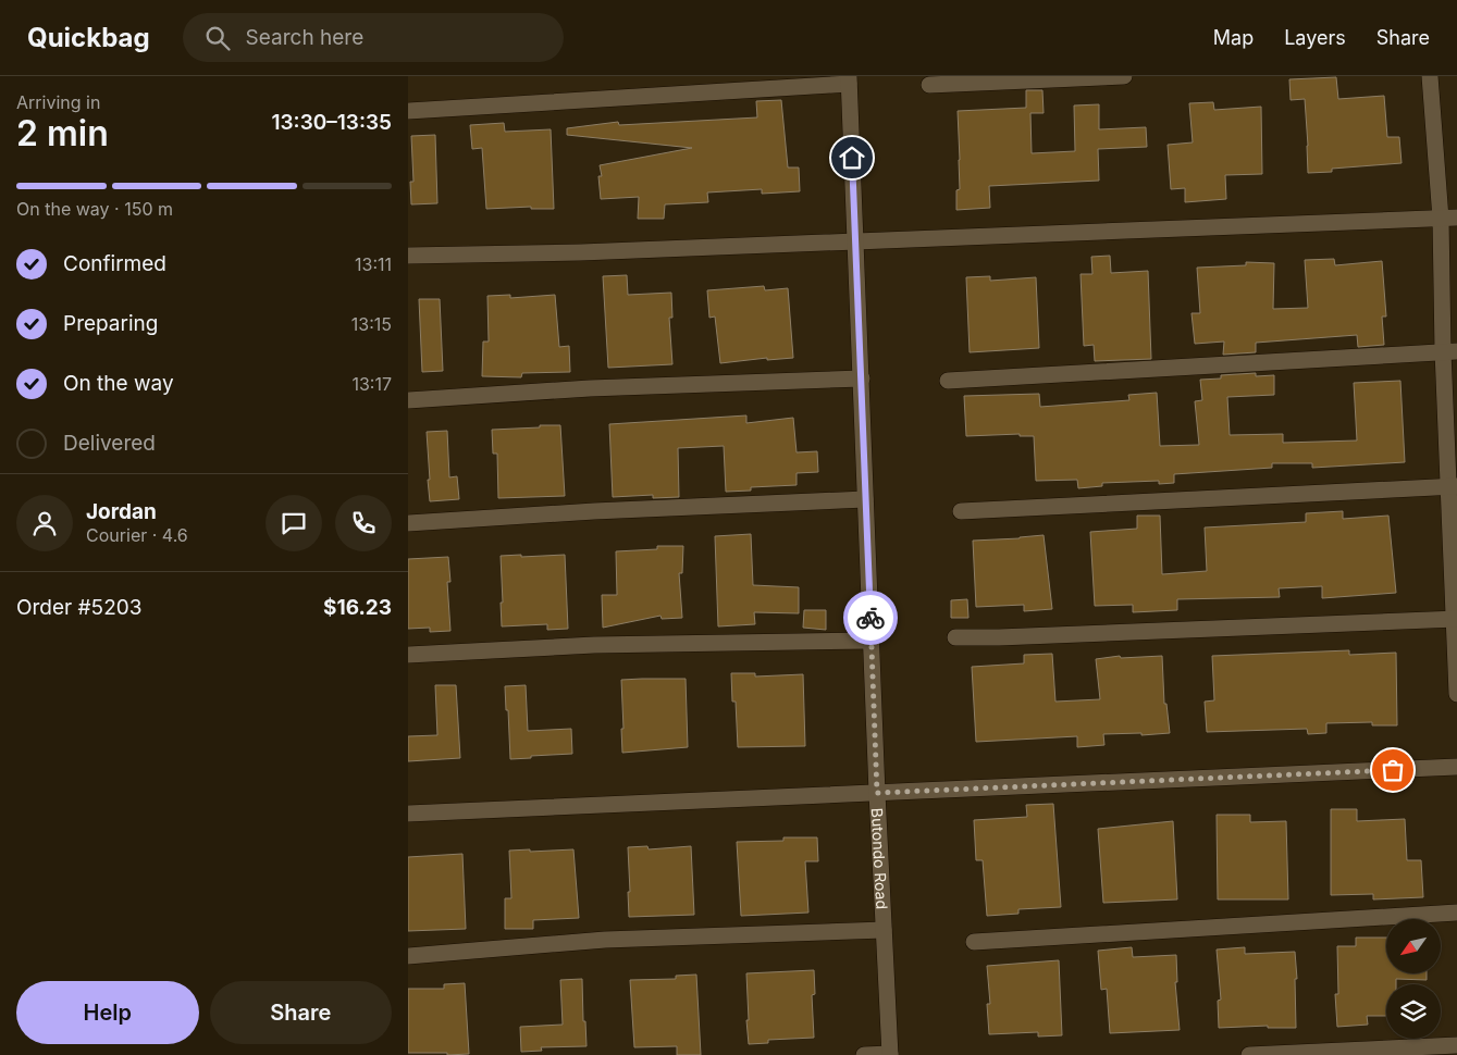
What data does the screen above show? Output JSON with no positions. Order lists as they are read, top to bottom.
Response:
{
  "streets": {
    "street": ["Butondo Road"]
  },
  "north": "bottom left",
  "page": {
    "header": "Quickbag",
    "search": "Search here",
    "nav": ["Map", "Layers", "Share"],
    "heading": ["2 min", "Arriving in", "13:30–13:35"],
    "panel": [
      "Jordan",
      "Courier · 4.6",
      "Order #5203",
      "$16.23"
    ],
    "bar": "On the way · 150 m",
    "list": [
      ["Confirmed", "13:11"],
      ["Preparing", "13:15"],
      ["On the way", "13:17"],
      "Delivered"
    ],
    "buttons": ["Help", "Share"]
  }
}
